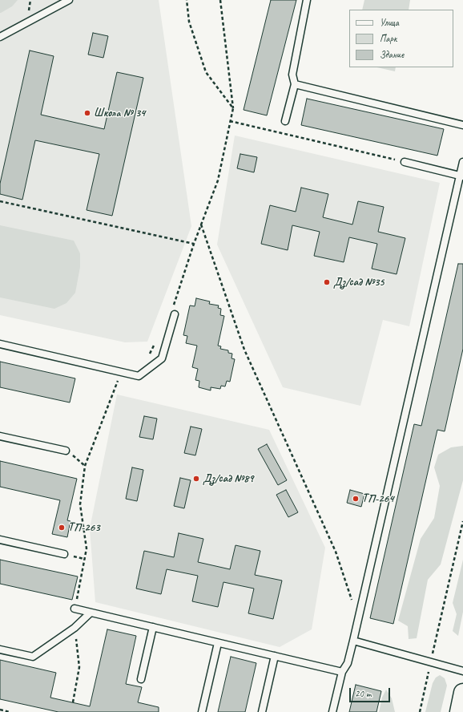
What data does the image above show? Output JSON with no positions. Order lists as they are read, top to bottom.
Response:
{
  "places": [
    "Школа № 34",
    "Дз/сад №35",
    "Дз/сад №89",
    "ТП-264",
    "ТП-263"
  ],
  "legend": ["Улица", "Парк", "Здание"],
  "scale_bar": "20 m"
}
